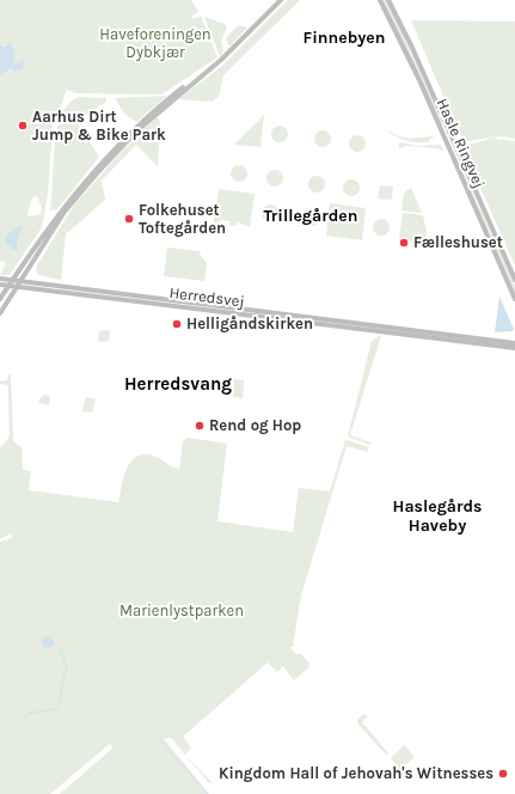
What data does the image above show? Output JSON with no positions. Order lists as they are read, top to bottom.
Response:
{
  "streets": {
    "street": ["Hasle Ringvej", "Herredsvej"]
  },
  "districts": [
    "Finnebyen",
    "Trillegården",
    "Herredsvang",
    "Haslegårds Haveby"
  ],
  "parks": ["Haveforeningen Dybkjær", "Marienlystparken"],
  "places": [
    "Aarhus Dirt Jump & Bike Park",
    "Folkehuset Toftegården",
    "Fælleshuset",
    "Helligåndskirken",
    "Rend og Hop",
    "Kingdom Hall of Jehovah's Witnesses"
  ]
}
